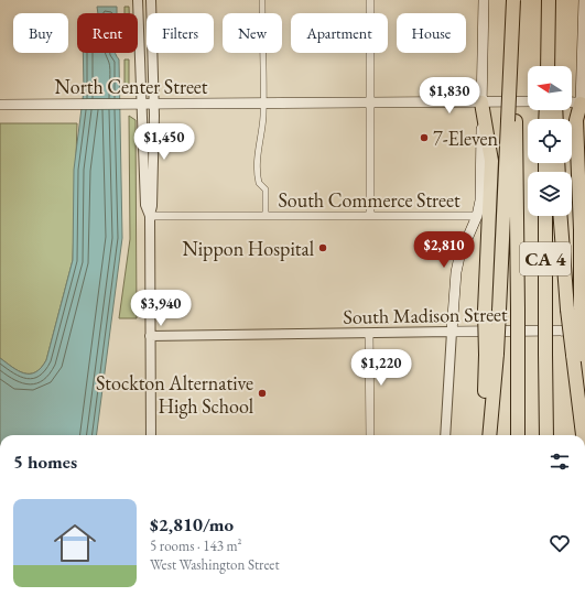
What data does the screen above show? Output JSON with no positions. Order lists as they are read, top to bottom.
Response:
{
  "streets": {
    "highway": ["CA 4"],
    "main road": ["North Center Street", "South Madison Street"],
    "street": ["South Commerce Street"]
  },
  "places": ["7-Eleven", "Nippon Hospital", "Stockton Alternative High School"],
  "north": "left",
  "page": {
    "chip": [
      "Buy",
      "Rent",
      "Filters",
      "New",
      "Apartment",
      "House"
    ],
    "price": [
      "$1,830",
      "$1,450",
      "$2,810",
      "$3,940",
      "$1,220"
    ],
    "heading": "5 homes",
    "list": [
      {
        "name": "$2,810/mo",
        "note": "5 rooms · 143 m² · West Washington Street"
      }
    ]
  }
}
